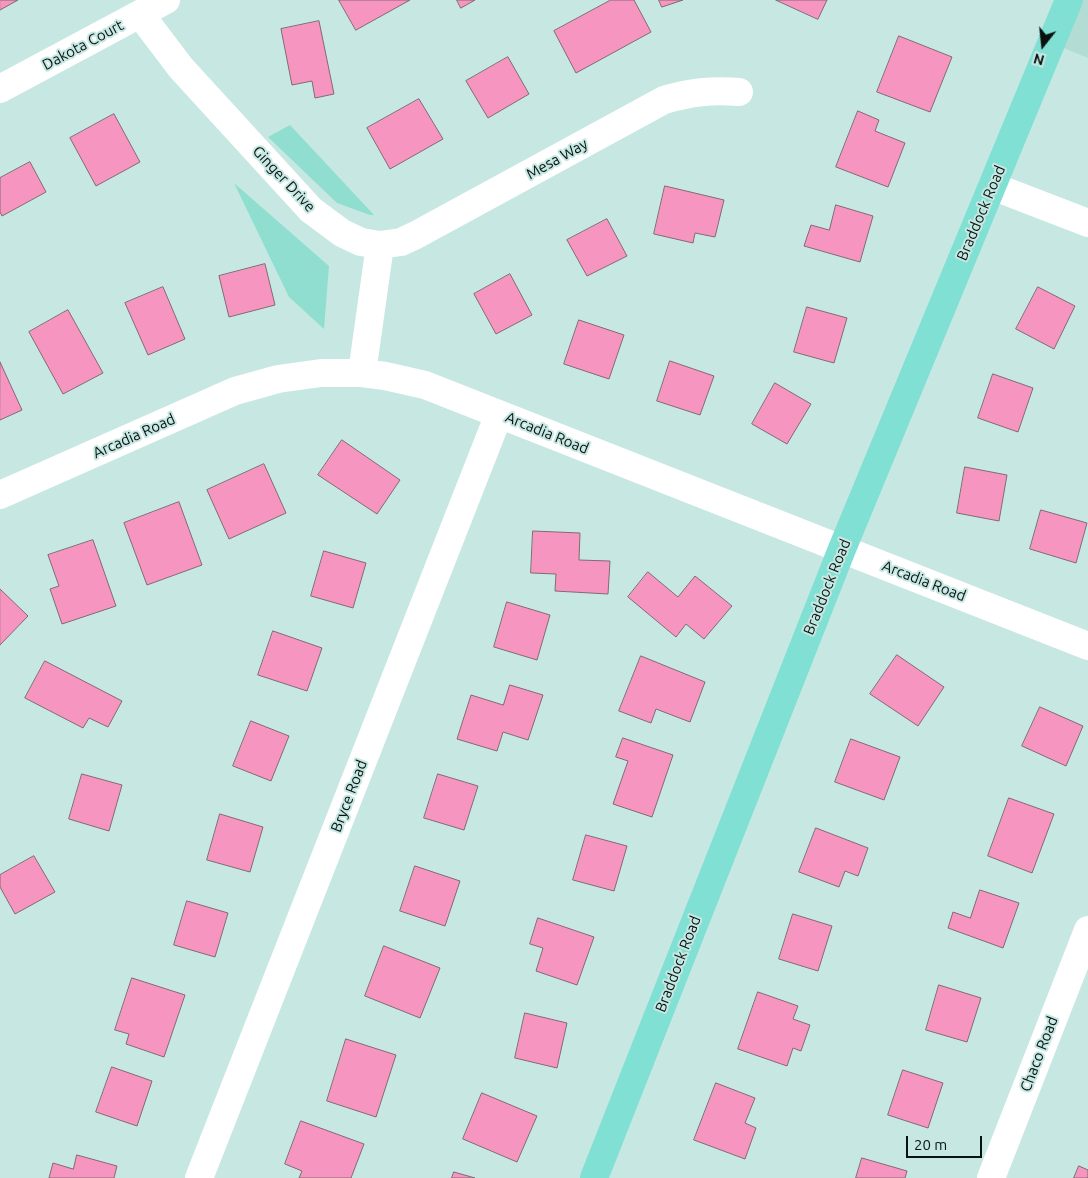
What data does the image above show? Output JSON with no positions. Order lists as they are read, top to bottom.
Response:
{
  "streets": {
    "main road": ["Braddock Road"],
    "street": [
      "Dakota Court",
      "Mesa Way",
      "Ginger Drive",
      "Arcadia Road",
      "Bryce Road",
      "Chaco Road"
    ]
  },
  "crossings": [
    ["Dakota Court", "Ginger Drive"],
    ["Mesa Way", "Ginger Drive"],
    ["Braddock Road", "Arcadia Road"],
    ["Arcadia Road", "Bryce Road"]
  ],
  "scale_bar": "20 m",
  "north": "bottom"
}
